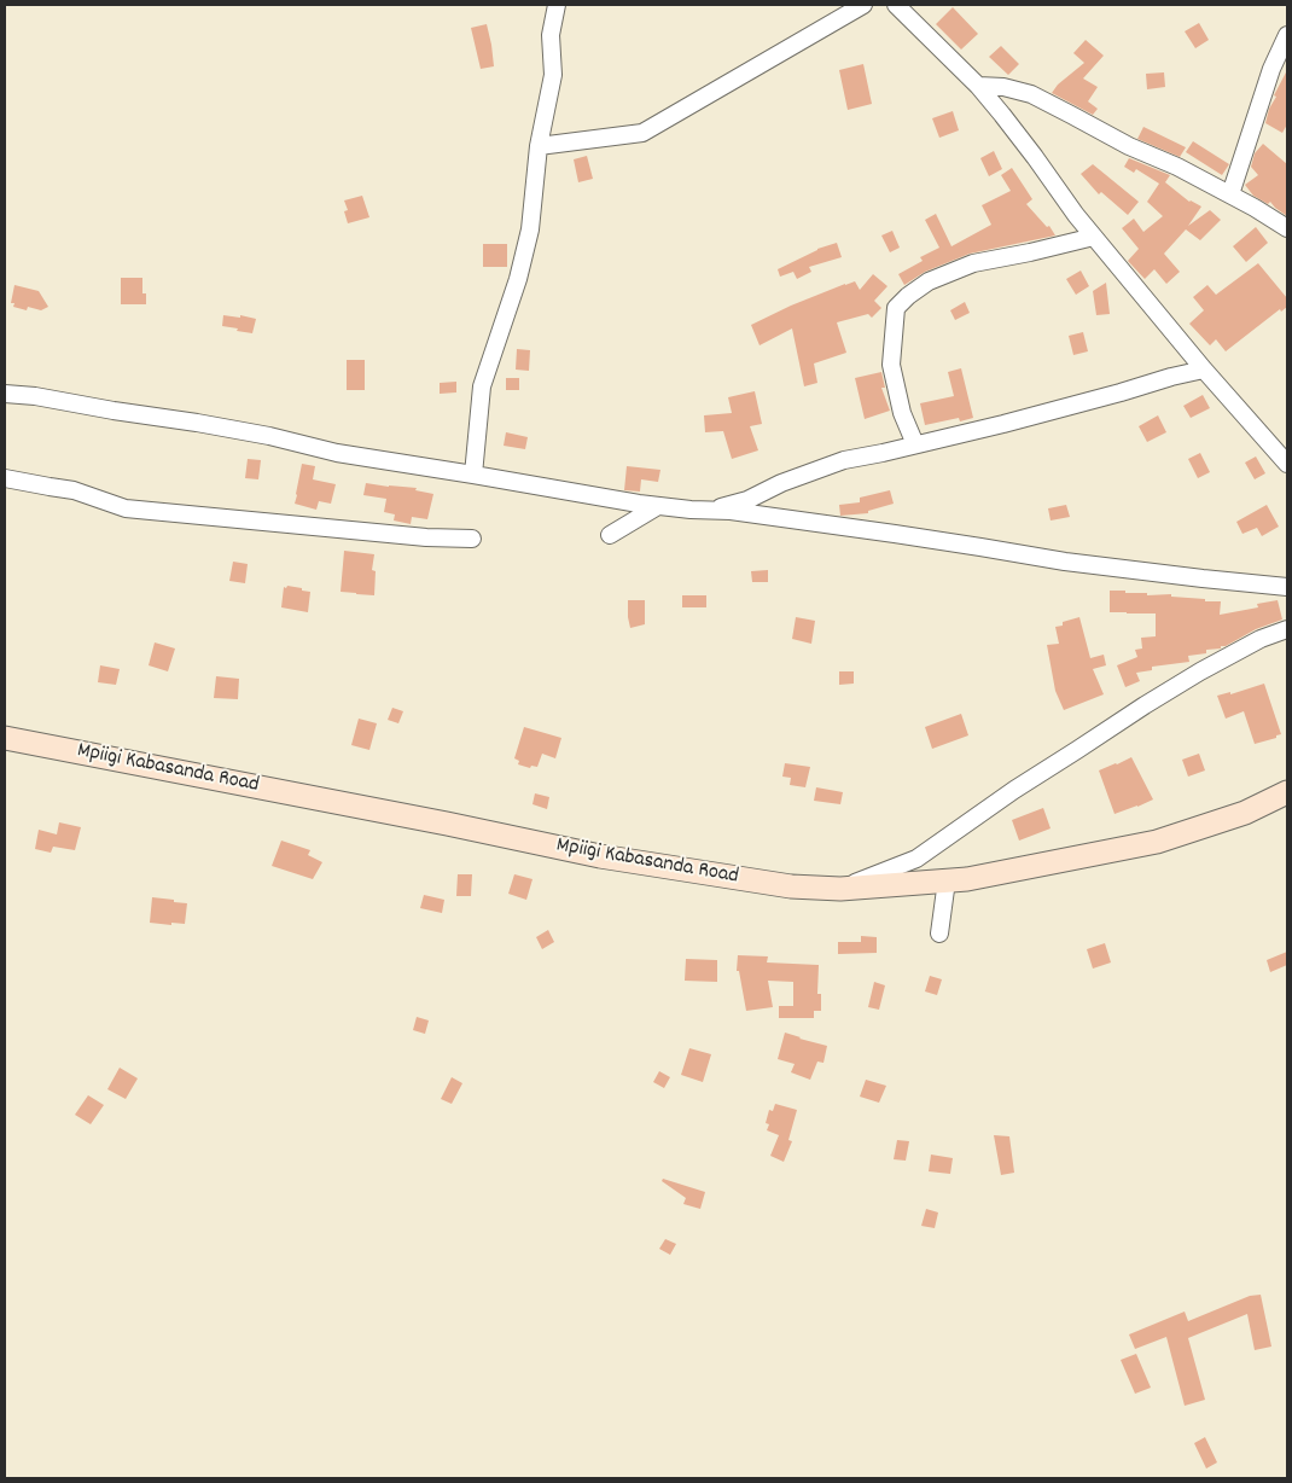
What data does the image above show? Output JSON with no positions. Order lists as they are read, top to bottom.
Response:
{
  "streets": {
    "main road": ["Mpiigi Kabasanda Road"]
  }
}
